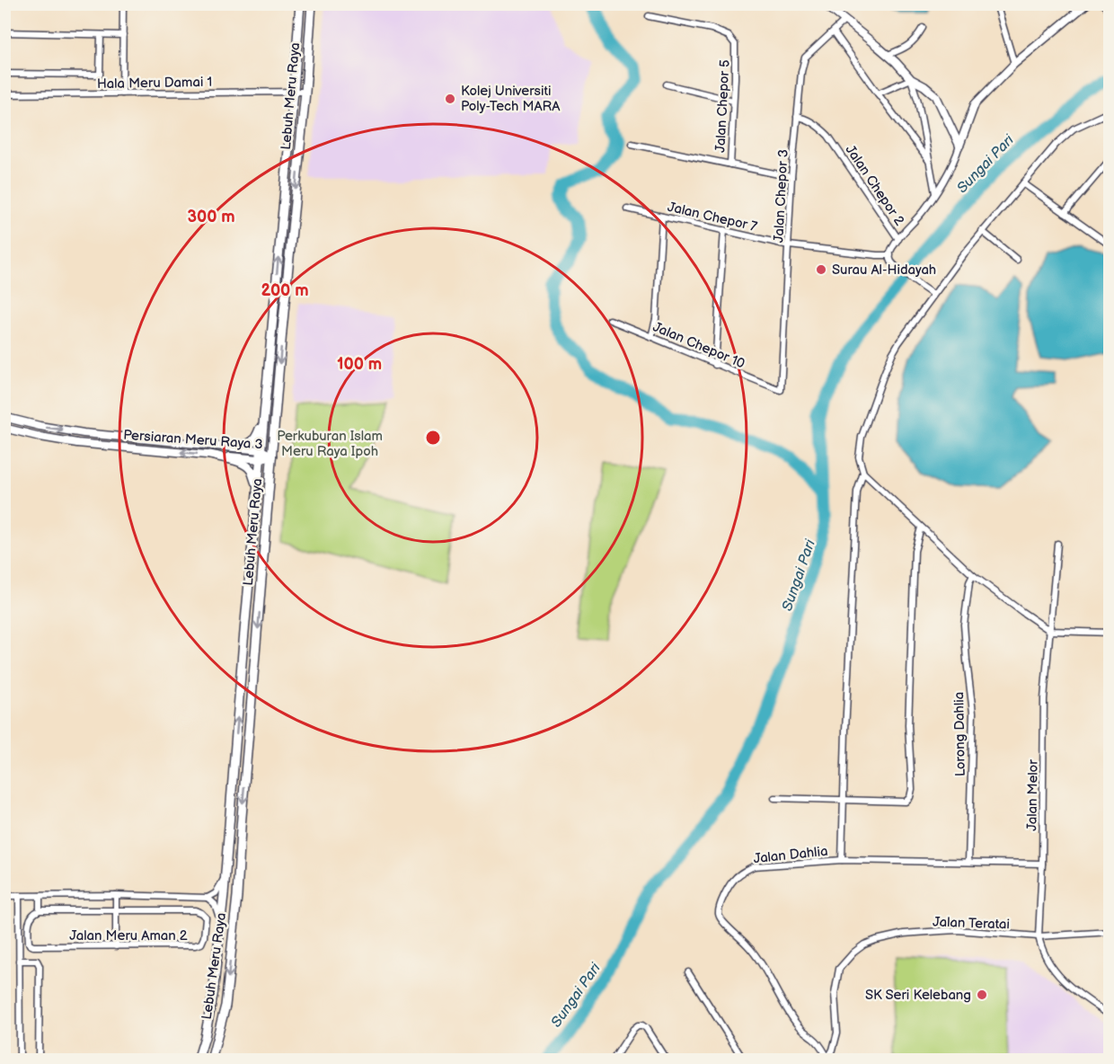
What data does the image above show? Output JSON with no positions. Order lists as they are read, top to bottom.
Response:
{
  "streets": {
    "main road": ["Lebuh Meru Raya"],
    "street": [
      "Hala Meru Damai 1",
      "Jalan Chepor 5",
      "Jalan Chepor 2",
      "Jalan Chepor 3",
      "Jalan Chepor 7",
      "Jalan Chepor 10",
      "Persiaran Meru Raya 3",
      "Lorong Dahlia",
      "Jalan Melor",
      "Jalan Dahlia",
      "Jalan Teratai",
      "Jalan Meru Aman 2"
    ]
  },
  "crossings": [
    ["Hala Meru Damai 1", "Lebuh Meru Raya"],
    ["Lebuh Meru Raya", "Persiaran Meru Raya 3"],
    ["Jalan Chepor 2", "Jalan Chepor 3"],
    ["Jalan Chepor 2", "Jalan Chepor 7"],
    ["Jalan Chepor 3", "Jalan Chepor 7"],
    ["Jalan Chepor 3", "Jalan Chepor 10"],
    ["Lorong Dahlia", "Jalan Dahlia"],
    ["Jalan Melor", "Jalan Dahlia"],
    ["Jalan Melor", "Jalan Teratai"],
    ["Jalan Dahlia", "Jalan Teratai"]
  ],
  "water": ["Sungai Pari"],
  "parks": ["Perkuburan Islam Meru Raya Ipoh"],
  "places": ["Kolej Universiti Poly-Tech MARA", "Surau Al-Hidayah", "SK Seri Kelebang"],
  "rings": ["300 m", "200 m", "100 m"]
}
